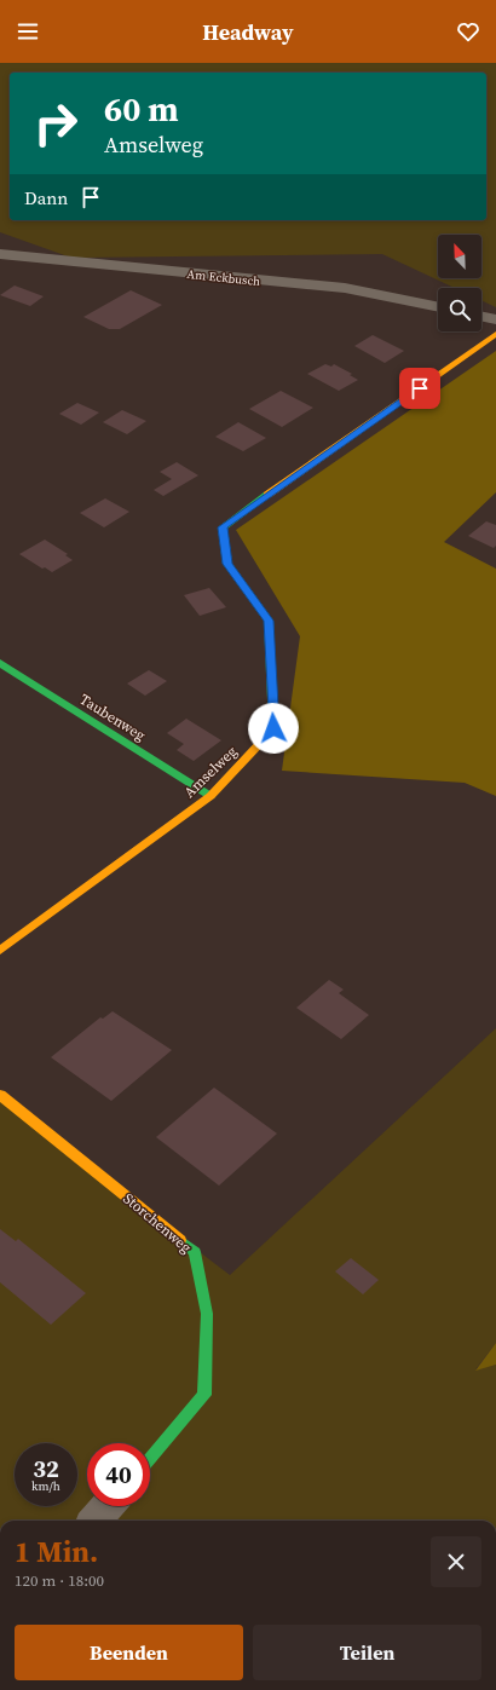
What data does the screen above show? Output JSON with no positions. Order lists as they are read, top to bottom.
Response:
{
  "streets": {
    "street": ["Taubenweg", "Amselweg", "Storchenweg"],
    "lane": ["Am Eckbusch"]
  },
  "crossings": [
    ["Taubenweg", "Amselweg"]
  ],
  "north": "top left",
  "page": {
    "header": "Headway",
    "turn": ["60 m", "Amselweg"],
    "then": "Dann",
    "speed": "32 km/h",
    "limit": "40",
    "heading": ["1 Min.", "120 m · 18:00"],
    "buttons": ["Beenden", "Teilen"]
  }
}
